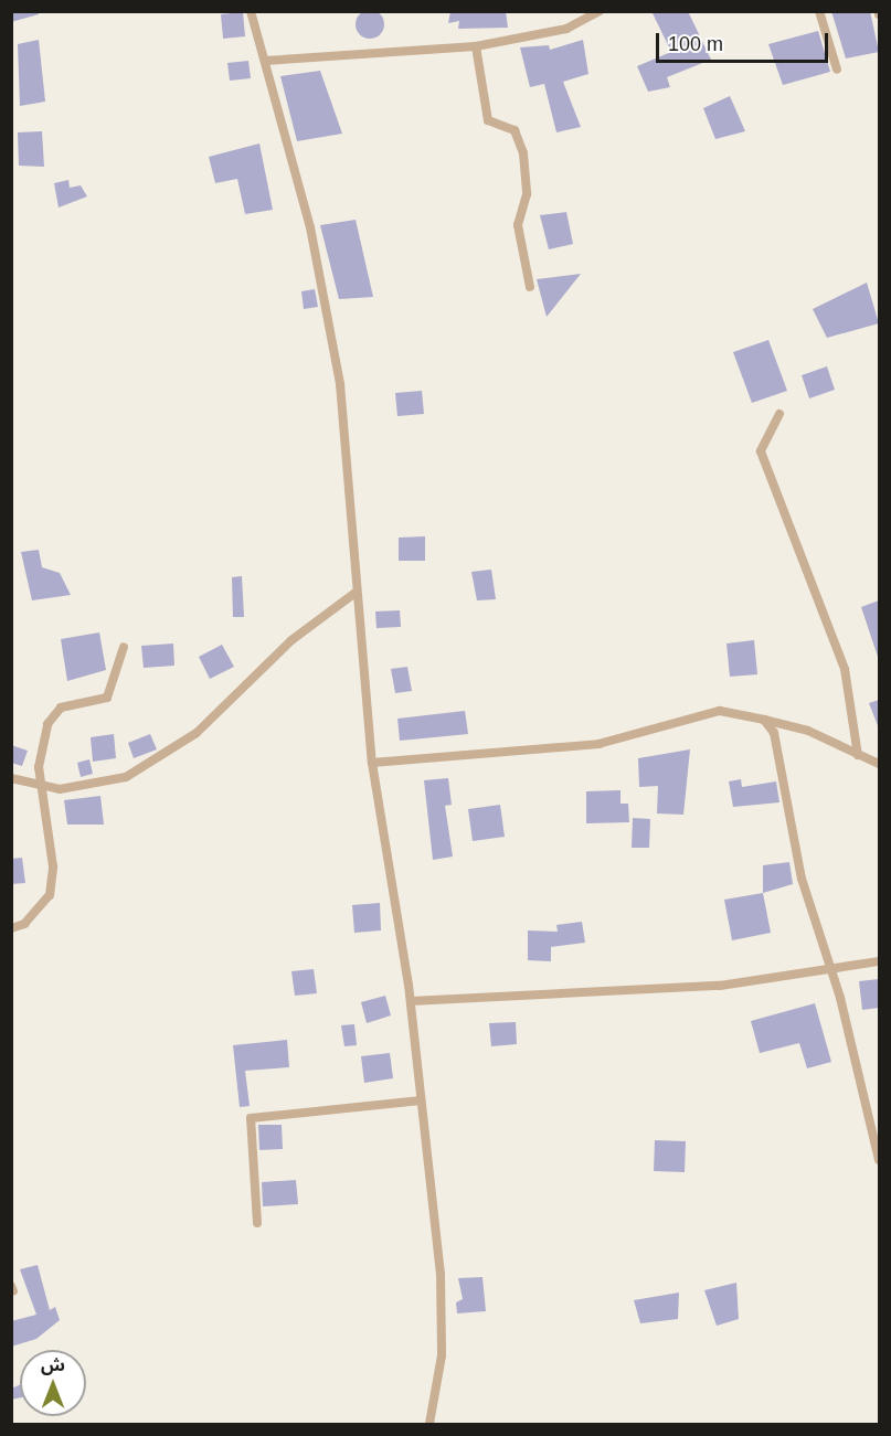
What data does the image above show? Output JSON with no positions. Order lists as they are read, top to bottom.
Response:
{
  "scale_bar": "100 m",
  "north": "top"
}
